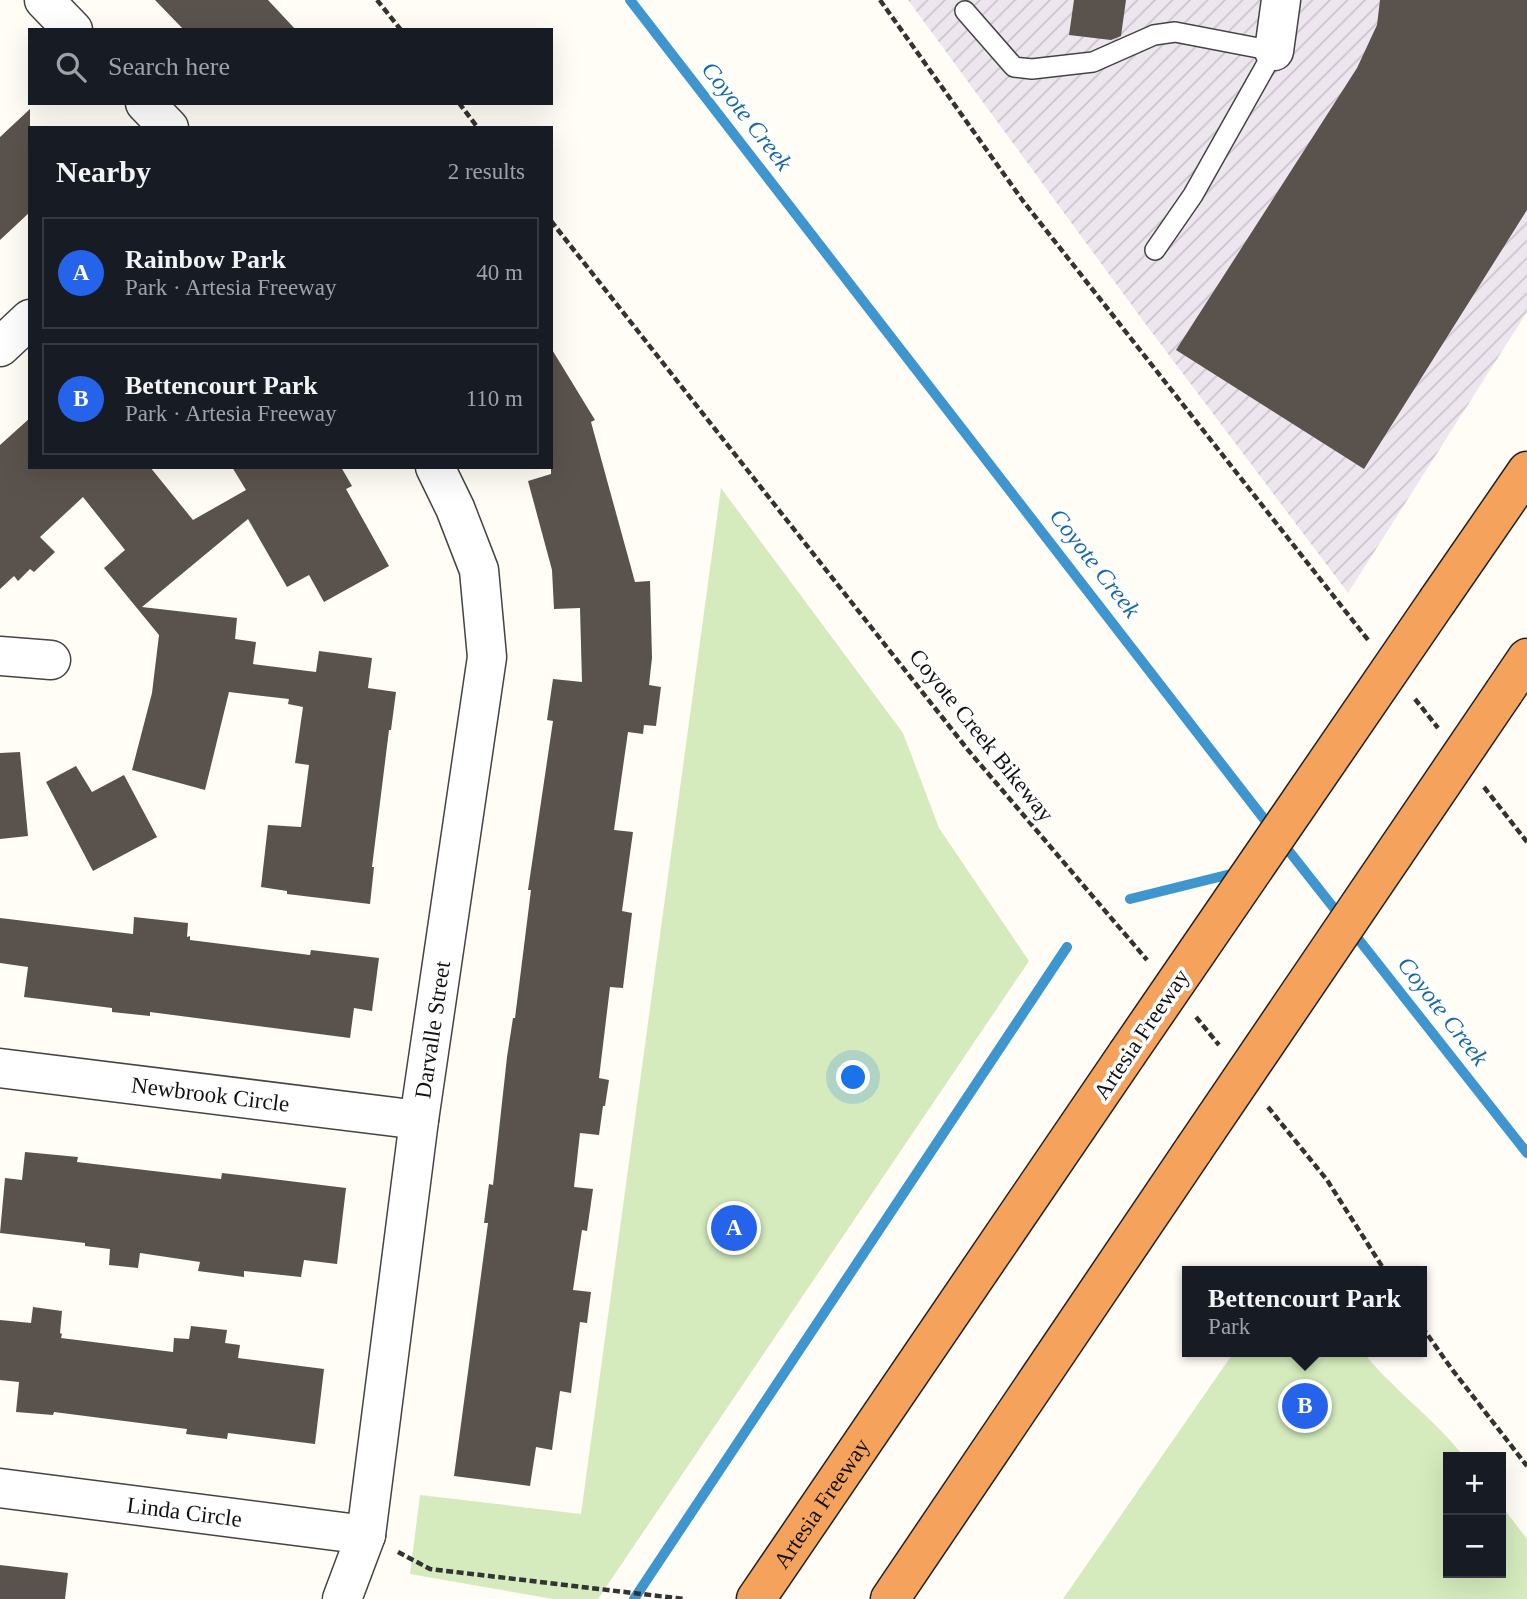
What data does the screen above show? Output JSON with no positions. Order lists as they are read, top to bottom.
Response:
{
  "streets": {
    "highway": ["Artesia Freeway"],
    "street": ["Darvalle Street", "Newbrook Circle", "Linda Circle"],
    "path": ["Coyote Creek Bikeway"]
  },
  "crossings": [
    ["Darvalle Street", "Newbrook Circle"],
    ["Darvalle Street", "Linda Circle"]
  ],
  "water": ["Coyote Creek"],
  "page": {
    "search": "Search here",
    "heading": ["Nearby", "2 results"],
    "list": [
      {
        "mark": "A",
        "name": "Rainbow Park",
        "note": "Park · Artesia Freeway",
        "value": "40 m"
      },
      {
        "mark": "B",
        "name": "Bettencourt Park",
        "note": "Park · Artesia Freeway",
        "value": "110 m"
      }
    ],
    "pins": ["A", "B"],
    "popup": ["Bettencourt Park", "Park"],
    "map_buttons": ["+", "−"]
  }
}
